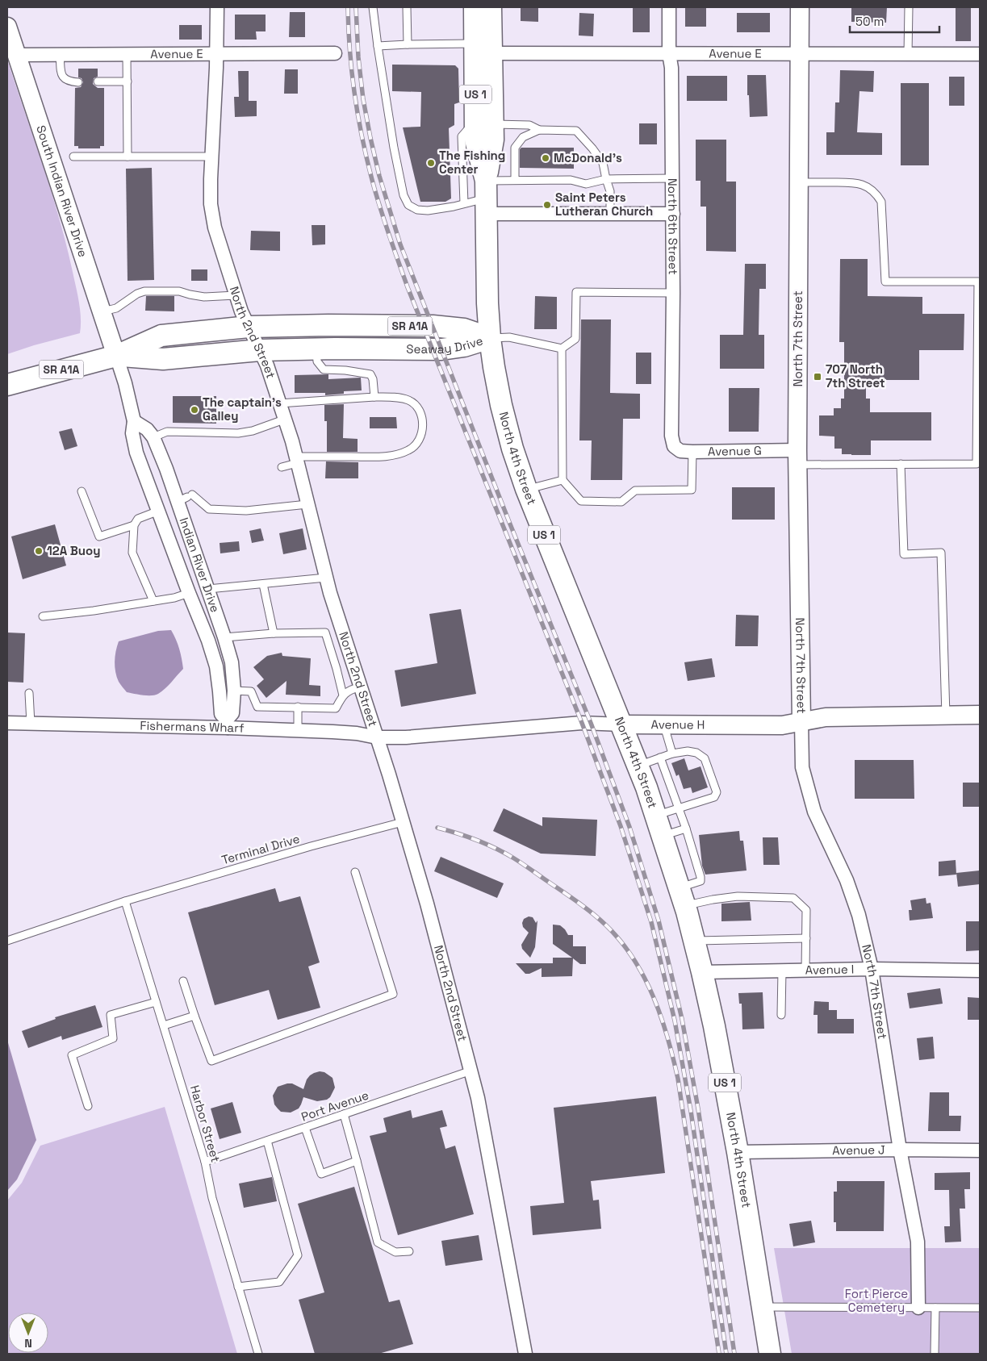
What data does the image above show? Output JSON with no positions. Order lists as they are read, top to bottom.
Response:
{
  "streets": {
    "main road": [
      "US 1",
      "SR A1A",
      "Seaway Drive",
      "North 4th Street"
    ],
    "street": [
      "Avenue E",
      "South Indian River Drive",
      "North 6th Street",
      "North 2nd Street",
      "North 7th Street",
      "Avenue G",
      "Indian River Drive",
      "Avenue H",
      "Fishermans Wharf",
      "Avenue I",
      "Avenue J"
    ],
    "lane": ["Terminal Drive", "Port Avenue", "Harbor Street"]
  },
  "crossings": [
    ["Avenue E", "South Indian River Drive"],
    ["Avenue E", "North 6th Street"],
    ["Avenue E", "North 2nd Street"],
    ["Avenue E", "North 7th Street"],
    ["Avenue E", "North 4th Street"],
    ["South Indian River Drive", "Seaway Drive"],
    ["South Indian River Drive", "Indian River Drive"],
    ["North 6th Street", "Avenue G"],
    ["North 2nd Street", "Seaway Drive"],
    ["North 2nd Street", "Avenue H"],
    ["North 2nd Street", "Fishermans Wharf"],
    ["North 2nd Street", "Terminal Drive"],
    ["North 2nd Street", "Port Avenue"],
    ["North 7th Street", "Avenue G"],
    ["North 7th Street", "Avenue H"],
    ["North 7th Street", "Avenue I"],
    ["North 7th Street", "Avenue J"],
    ["Seaway Drive", "North 4th Street"],
    ["Seaway Drive", "Indian River Drive"],
    ["North 4th Street", "Avenue H"],
    ["North 4th Street", "Avenue I"],
    ["North 4th Street", "Avenue J"],
    ["Indian River Drive", "Fishermans Wharf"],
    ["Avenue H", "Fishermans Wharf"],
    ["Terminal Drive", "Harbor Street"],
    ["Port Avenue", "Harbor Street"]
  ],
  "parks": ["Fort Pierce Cemetery"],
  "places": {
    "other": [
      "McDonald's",
      "The Fishing Center",
      "Saint Peters Lutheran Church",
      "The captain's Galley",
      "12A Buoy"
    ],
    "transit": ["707 North 7th Street"]
  },
  "scale_bar": "50 m",
  "north": "bottom"
}
